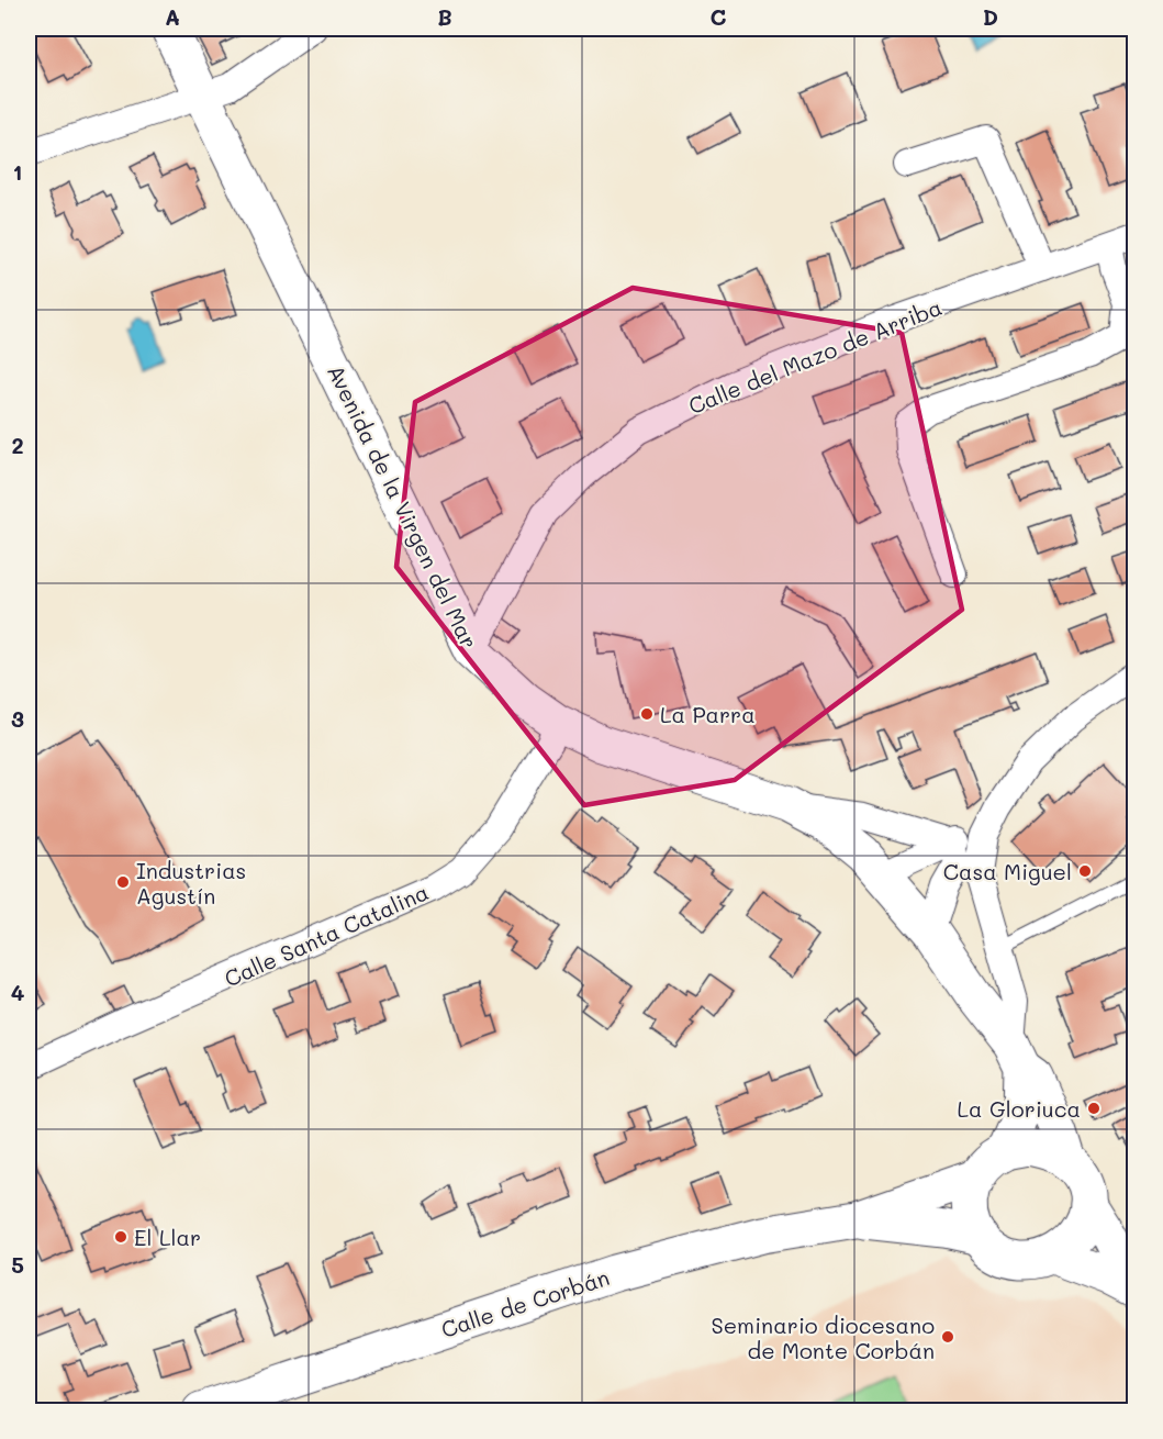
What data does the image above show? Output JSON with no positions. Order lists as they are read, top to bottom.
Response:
{
  "streets": {
    "main road": ["Avenida de la Virgen del Mar", "Calle de Corbán"],
    "street": ["Calle del Mazo de Arriba", "Calle Santa Catalina"]
  },
  "crossings": [
    ["Calle del Mazo de Arriba", "Avenida de la Virgen del Mar"],
    ["Avenida de la Virgen del Mar", "Calle Santa Catalina"],
    ["Avenida de la Virgen del Mar", "Calle de Corbán"]
  ],
  "places": [
    "La Parra",
    "Casa Miguel",
    "Industrias Agustín",
    "La Gloriuca",
    "El Llar",
    "Seminario diocesano de Monte Corbán"
  ],
  "grid": {
    "columns": [
      "A",
      "B",
      "C",
      "D"
    ],
    "rows": [
      "1",
      "2",
      "3",
      "4",
      "5"
    ]
  }
}
